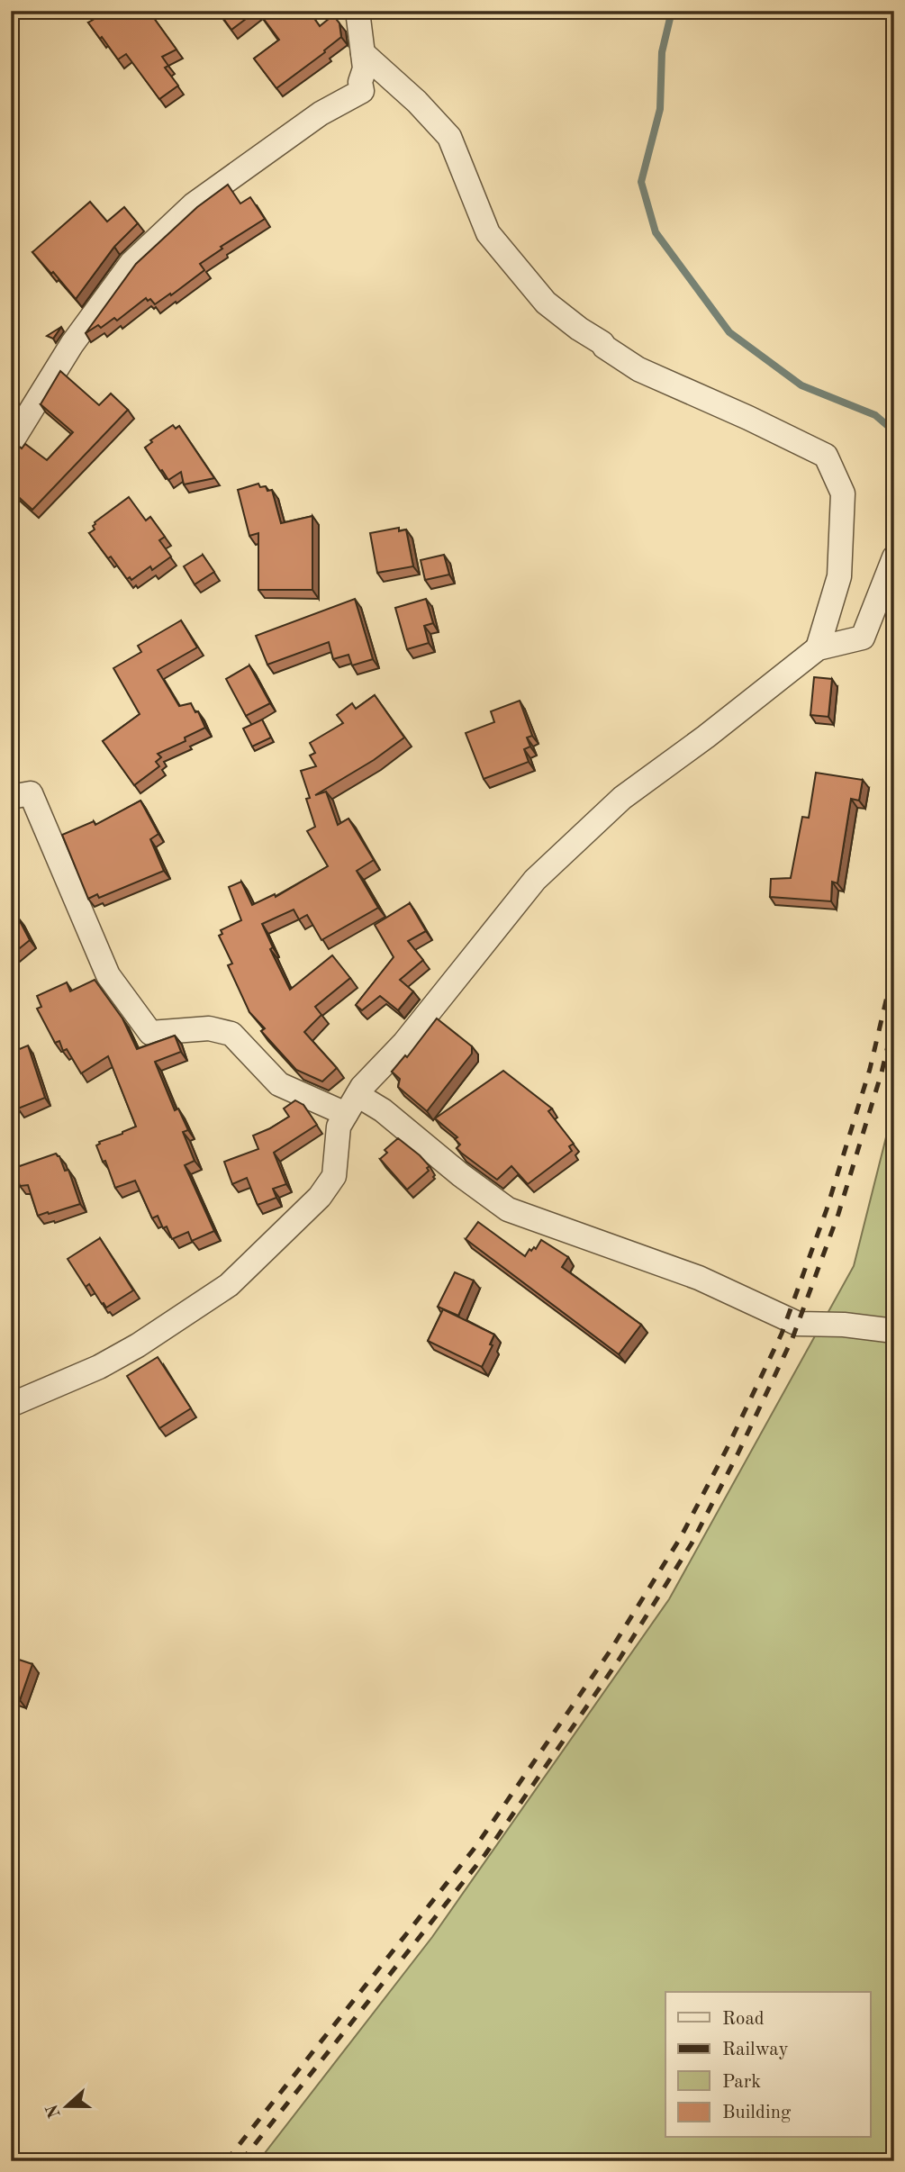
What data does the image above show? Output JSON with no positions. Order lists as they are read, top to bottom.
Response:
{
  "legend": [
    "Road",
    "Railway",
    "Park",
    "Building"
  ],
  "north": "left"
}
